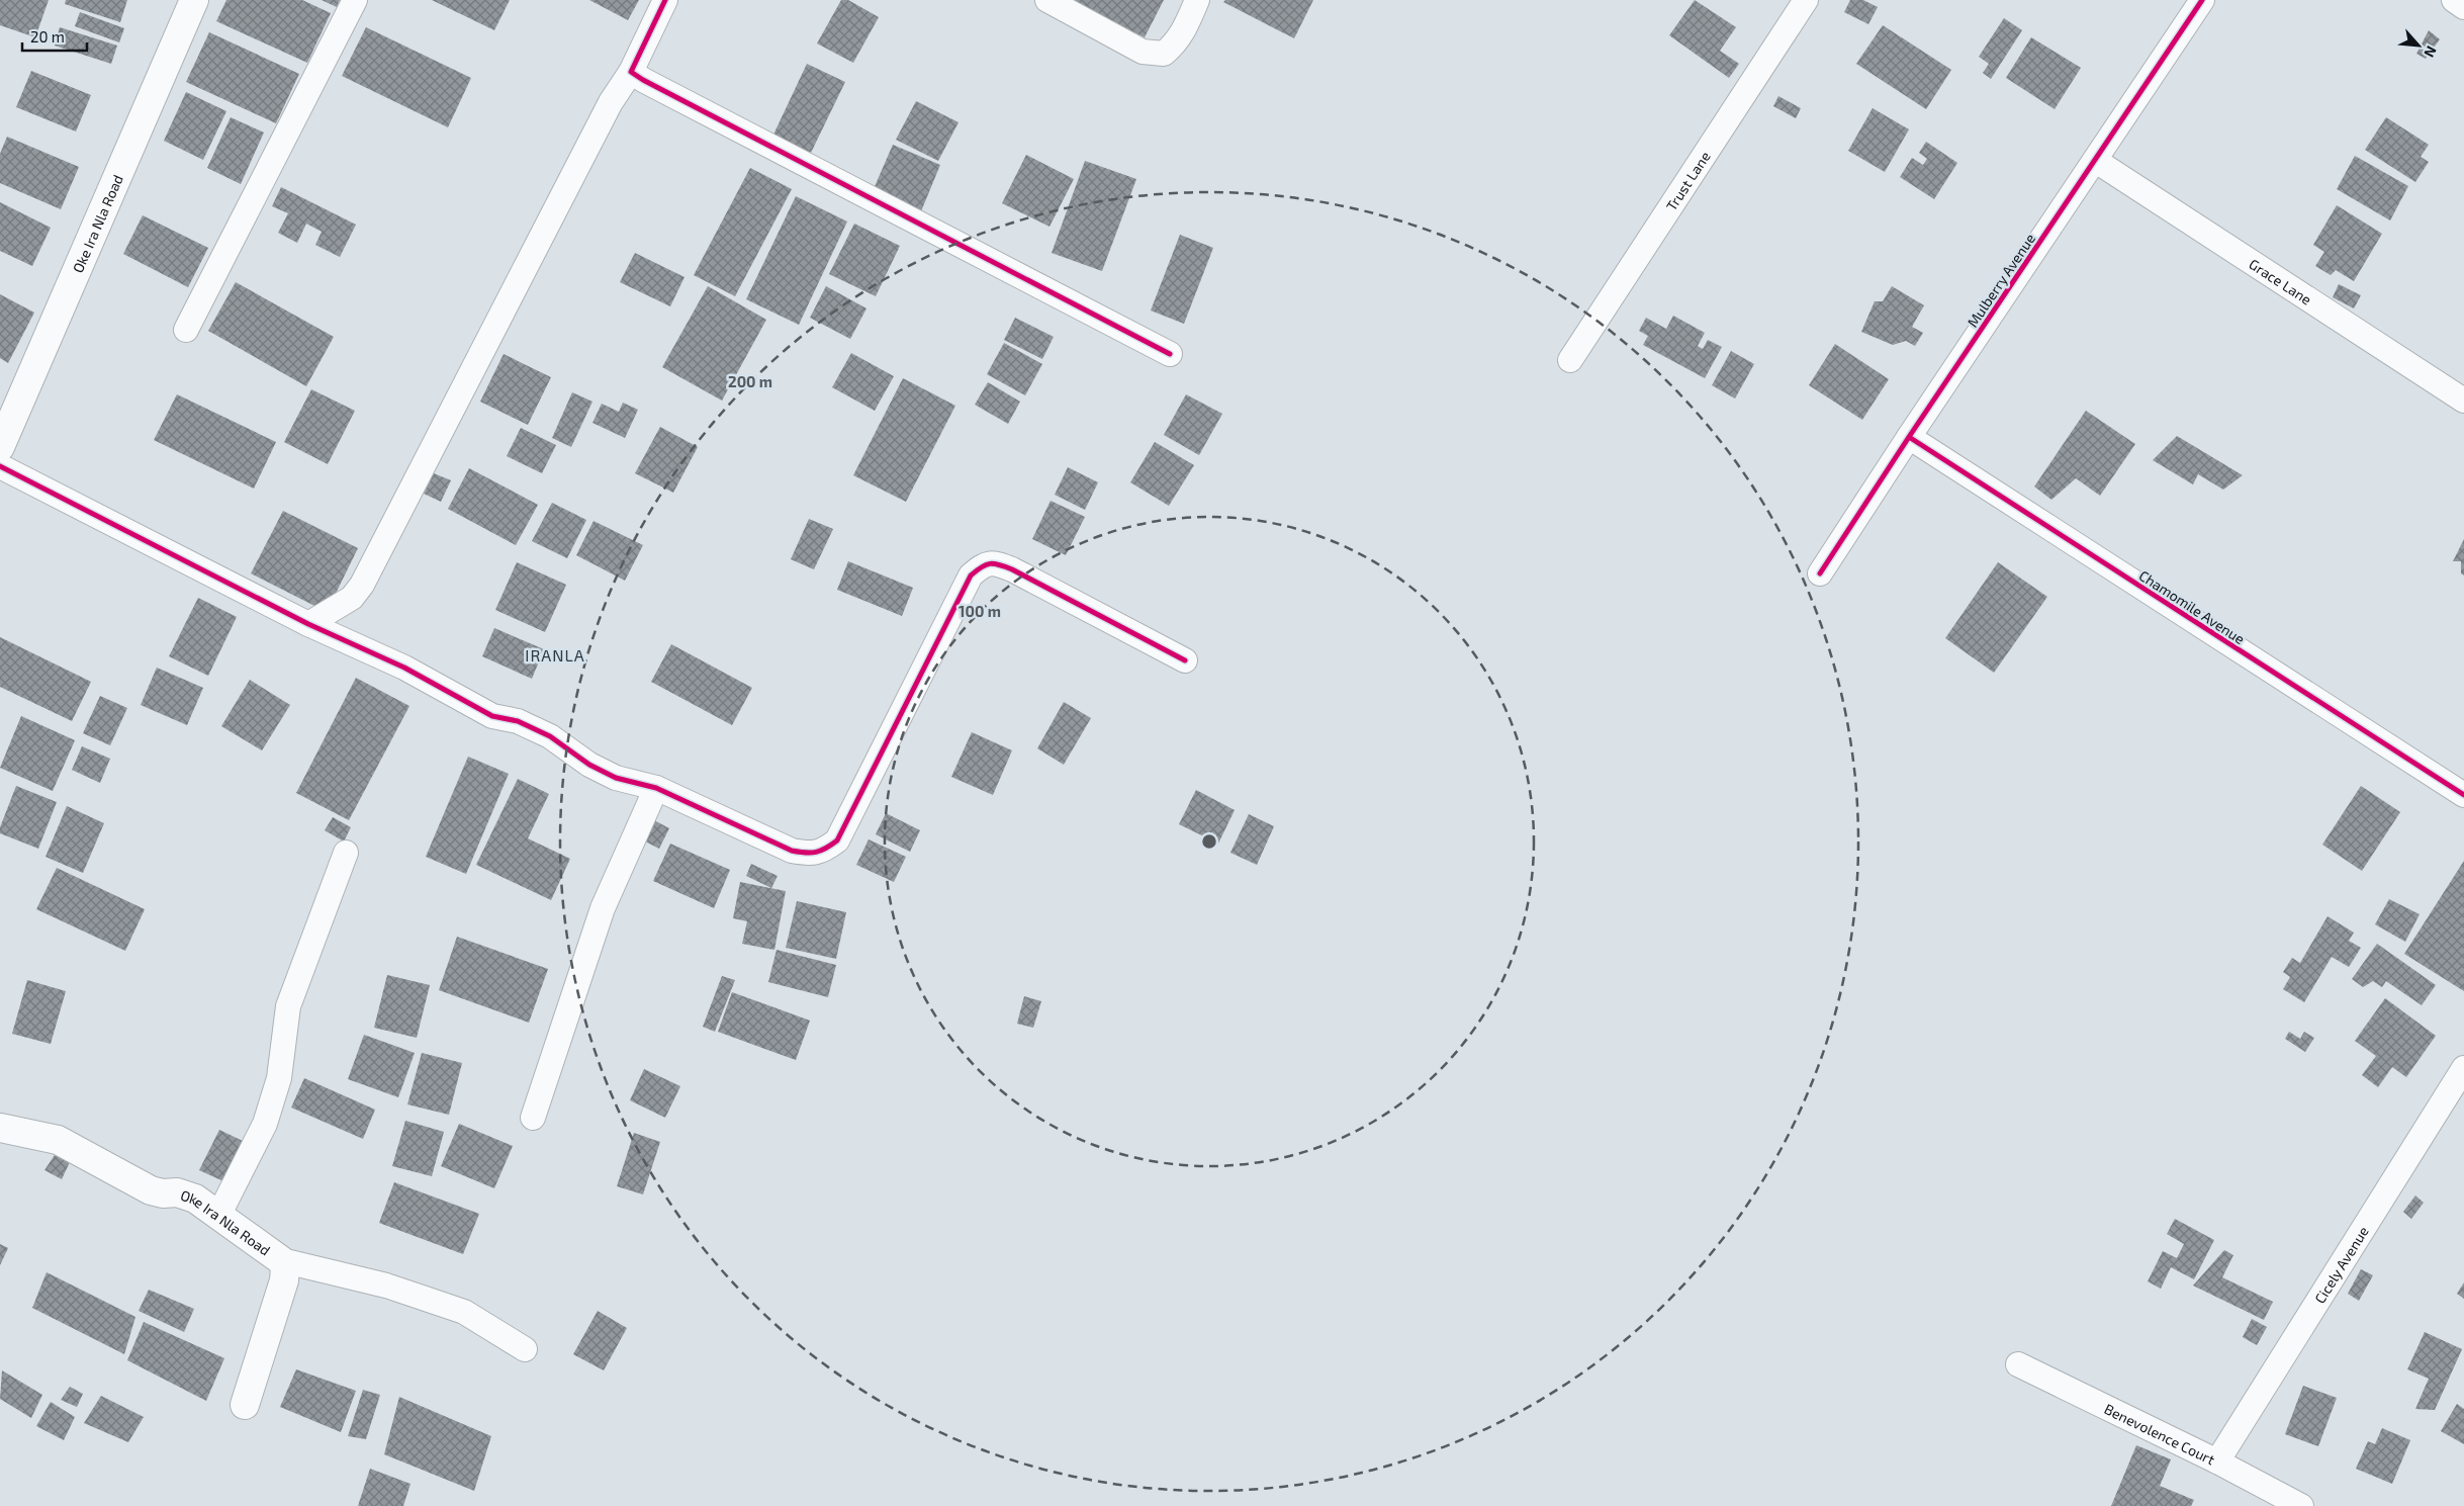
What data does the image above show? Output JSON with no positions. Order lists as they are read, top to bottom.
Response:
{
  "streets": {
    "street": [
      "Trust Lane",
      "Oke Ira Nla Road",
      "Mulberry Avenue",
      "Grace Lane",
      "Chamomile Avenue",
      "Cicely Avenue",
      "Benevolence Court"
    ]
  },
  "crossings": [
    ["Mulberry Avenue", "Grace Lane"],
    ["Mulberry Avenue", "Chamomile Avenue"],
    ["Cicely Avenue", "Benevolence Court"]
  ],
  "districts": ["IRANLA"],
  "scale_bar": "20 m",
  "north": "bottom right",
  "rings": ["200 m", "100 m"]
}
